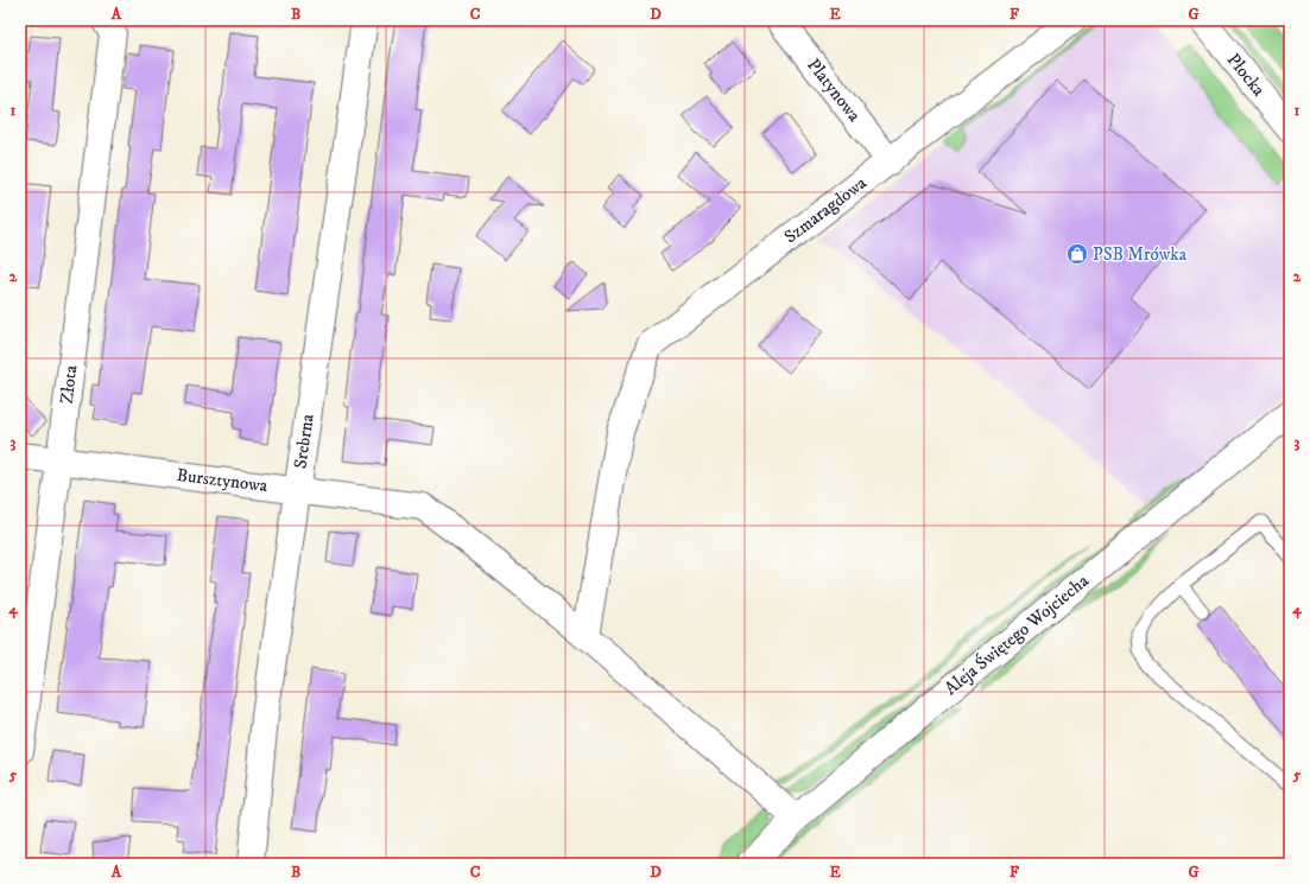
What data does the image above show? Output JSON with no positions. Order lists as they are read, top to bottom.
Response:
{
  "streets": {
    "street": [
      "Płocka",
      "Platynowa",
      "Szmaragdowa",
      "Złota",
      "Srebrna",
      "Bursztynowa",
      "Aleja Świętego Wojciecha"
    ]
  },
  "crossings": [
    ["Platynowa", "Szmaragdowa"],
    ["Szmaragdowa", "Bursztynowa"],
    ["Złota", "Bursztynowa"],
    ["Srebrna", "Bursztynowa"]
  ],
  "places": {
    "shop": ["PSB Mrówka"]
  },
  "grid": {
    "columns": [
      "A",
      "B",
      "C",
      "D",
      "E",
      "F",
      "G"
    ],
    "rows": [
      "1",
      "2",
      "3",
      "4",
      "5"
    ]
  }
}
